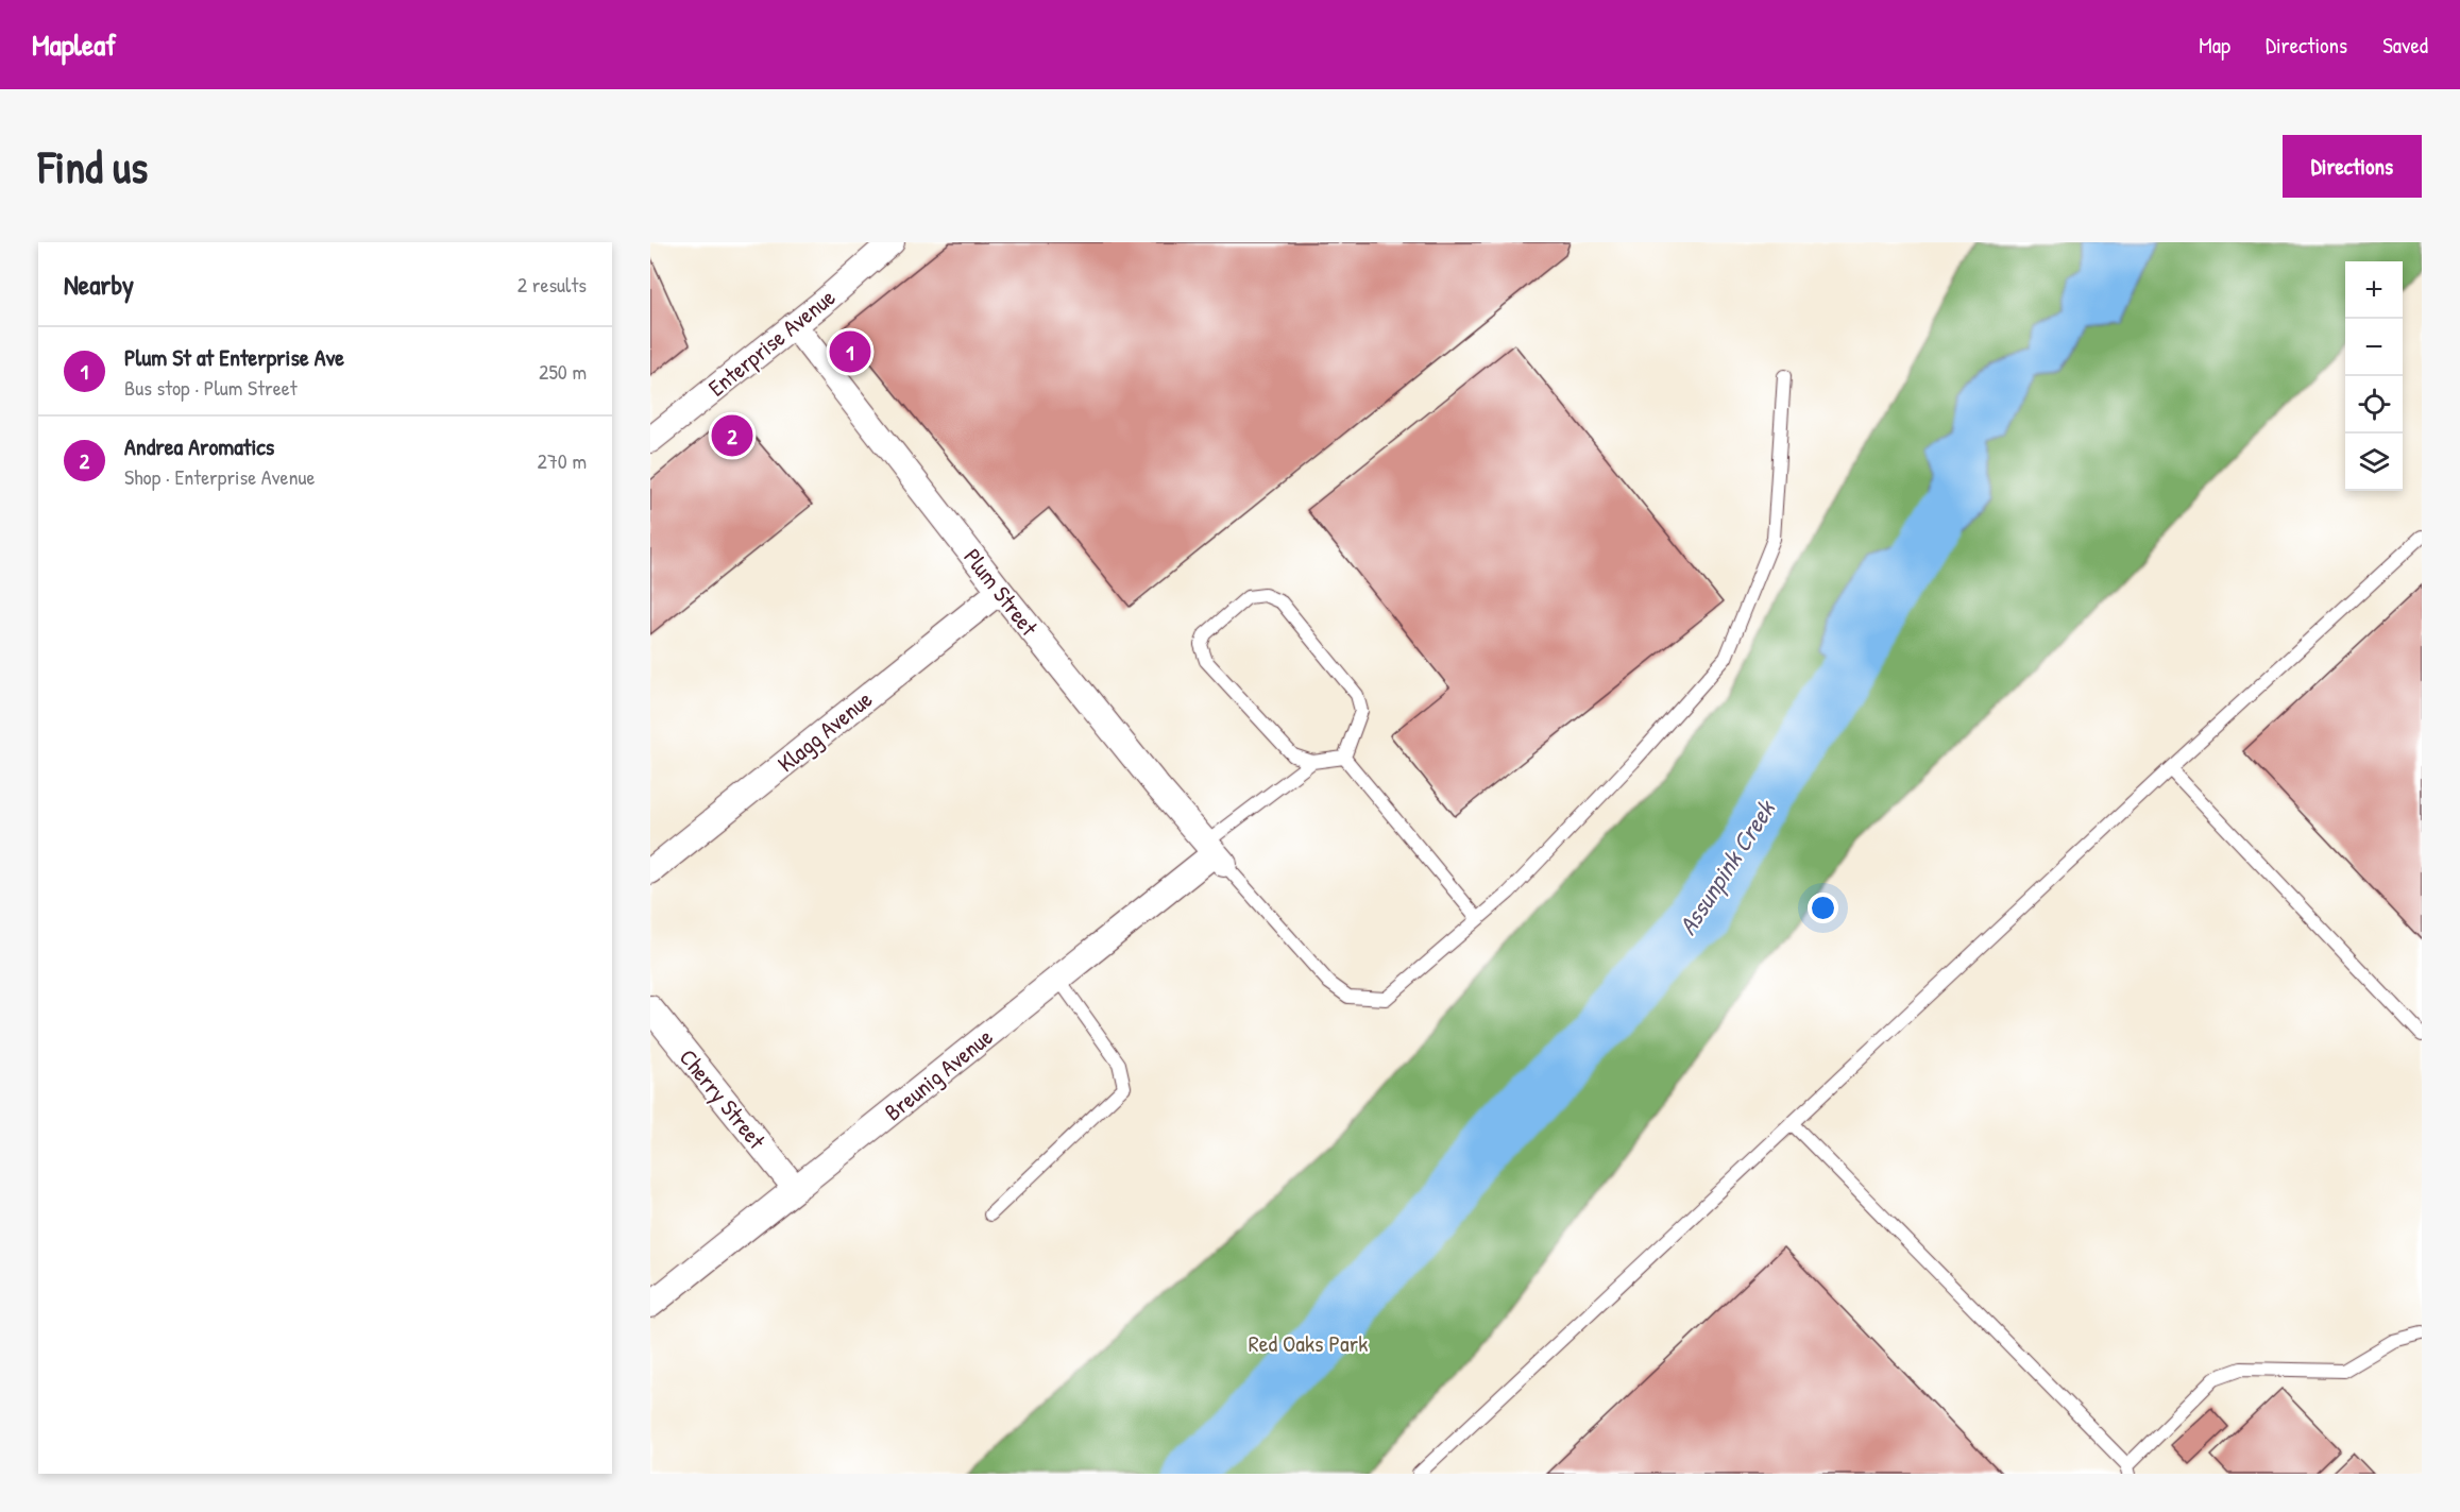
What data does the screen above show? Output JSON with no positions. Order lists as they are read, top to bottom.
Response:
{
  "streets": {
    "street": [
      "Enterprise Avenue",
      "Plum Street",
      "Klagg Avenue",
      "Breunig Avenue",
      "Cherry Street"
    ]
  },
  "crossings": [
    ["Enterprise Avenue", "Plum Street"],
    ["Plum Street", "Klagg Avenue"],
    ["Plum Street", "Breunig Avenue"],
    ["Breunig Avenue", "Cherry Street"]
  ],
  "water": ["Assunpink Creek"],
  "parks": ["Red Oaks Park"],
  "page": {
    "header": "Mapleaf",
    "nav": ["Map", "Directions", "Saved"],
    "buttons": "Directions",
    "title": "Find us",
    "heading": ["Nearby", "2 results"],
    "map_buttons": ["+", "−"],
    "list": [
      {
        "mark": "1",
        "name": "Plum St at Enterprise Ave",
        "note": "Bus stop · Plum Street",
        "value": "250 m"
      },
      {
        "mark": "2",
        "name": "Andrea Aromatics",
        "note": "Shop · Enterprise Avenue",
        "value": "270 m"
      }
    ],
    "pins": ["1", "2"]
  }
}
